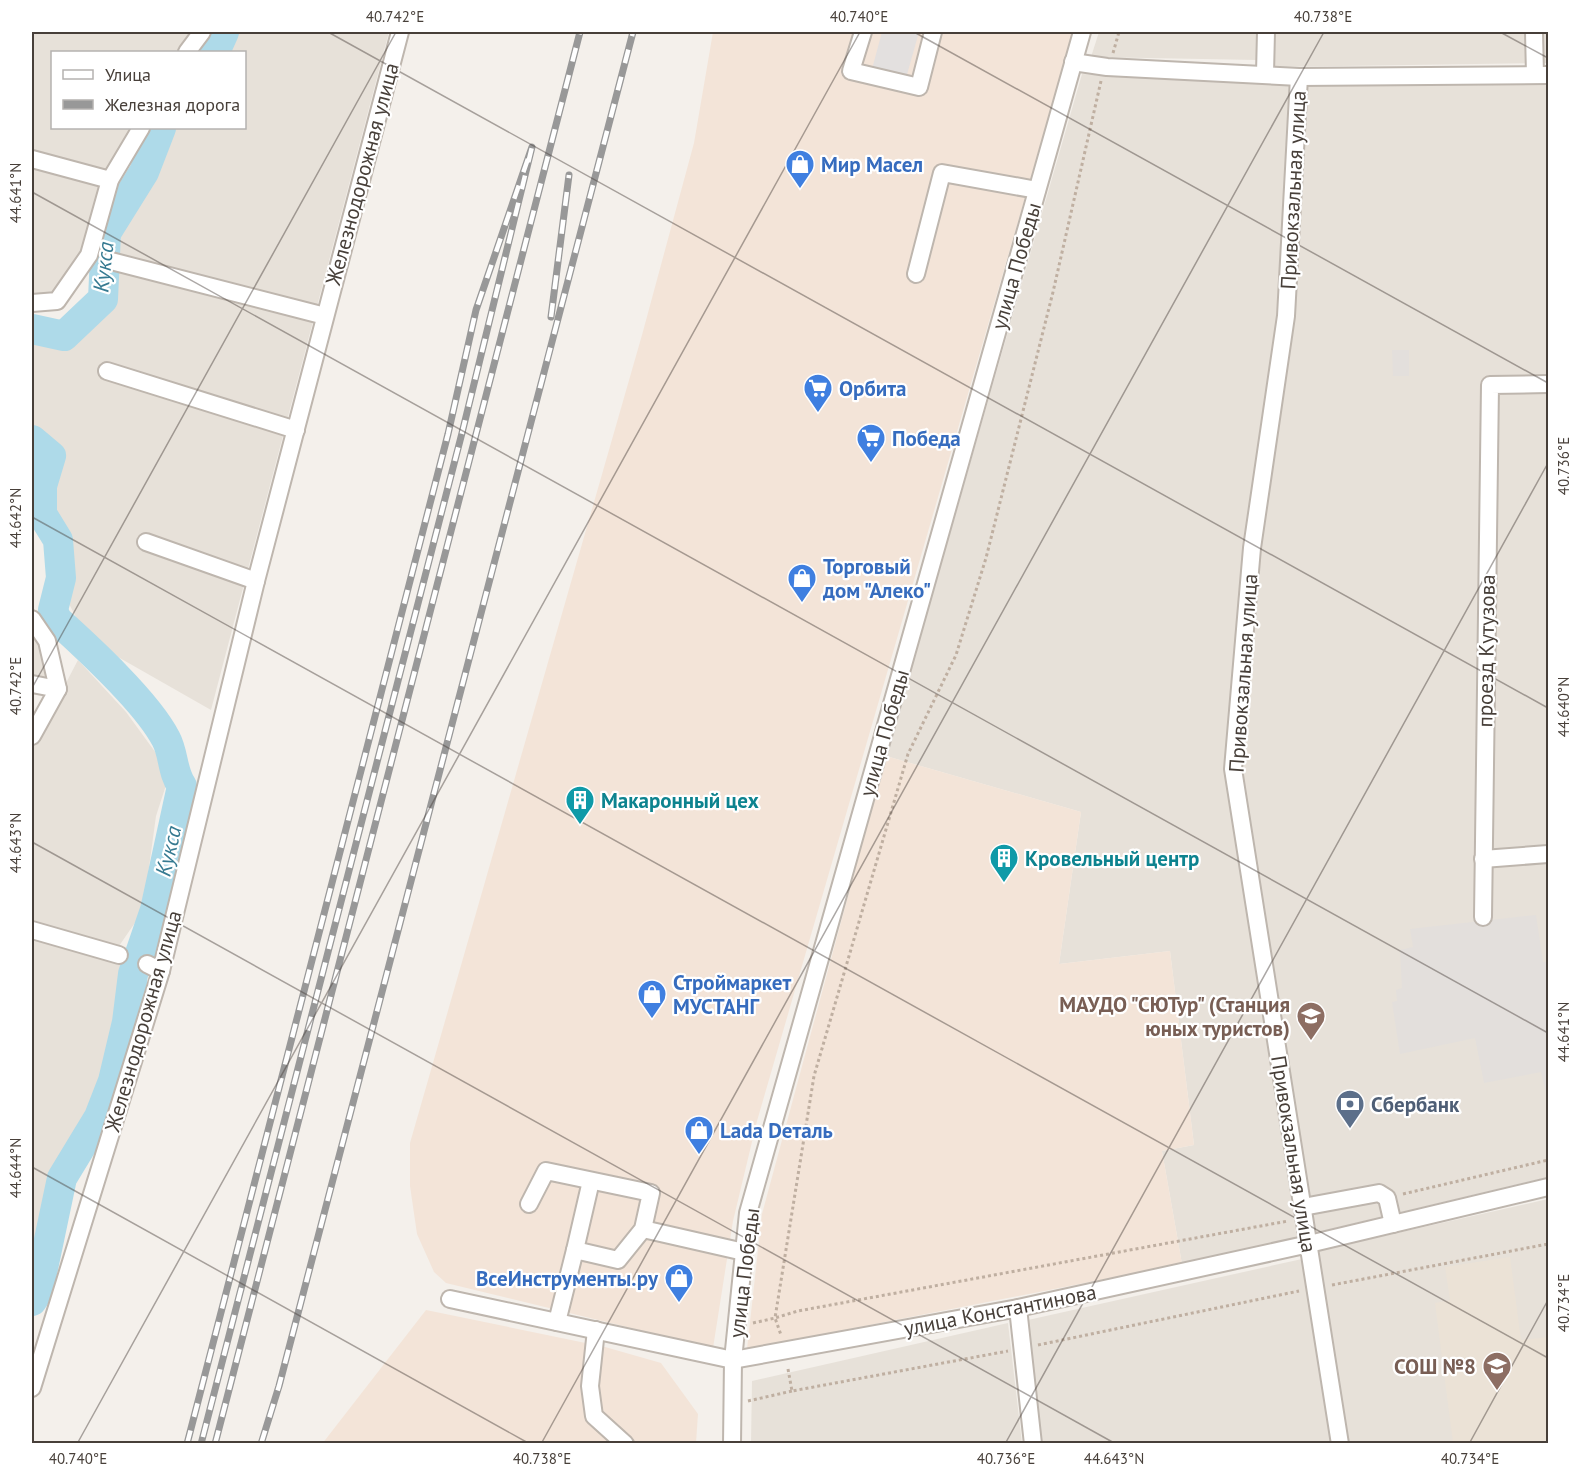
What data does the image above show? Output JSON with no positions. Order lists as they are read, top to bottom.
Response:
{
  "streets": {
    "street": [
      "Железнодорожная улица",
      "Привокзальная улица",
      "улица Победы",
      "проезд Кутузова",
      "улица Константинова"
    ]
  },
  "crossings": [
    ["Привокзальная улица", "улица Константинова"],
    ["улица Победы", "улица Константинова"]
  ],
  "water": ["Кукса"],
  "places": {
    "shop": [
      "Мир Масел",
      "Торговый дом \"Алеко\"",
      "Строймаркет МУСТАНГ",
      "Lada Dеталь",
      "ВсеИнструменты.ру"
    ],
    "supermarket": ["Орбита", "Победа"],
    "building": ["Макаронный цех", "Кровельный центр"],
    "school or university": ["МАУДО \"СЮТур\" (Станция юных туристов)", "СОШ №8"],
    "bank": ["Сбербанк"]
  },
  "legend": ["Улица", "Железная дорога"],
  "coordinates": [
    "40.742°E",
    "40.740°E",
    "40.738°E",
    "44.641°N",
    "40.736°E",
    "44.642°N",
    "44.640°N",
    "44.643°N",
    "44.644°N",
    "40.734°E"
  ]
}
